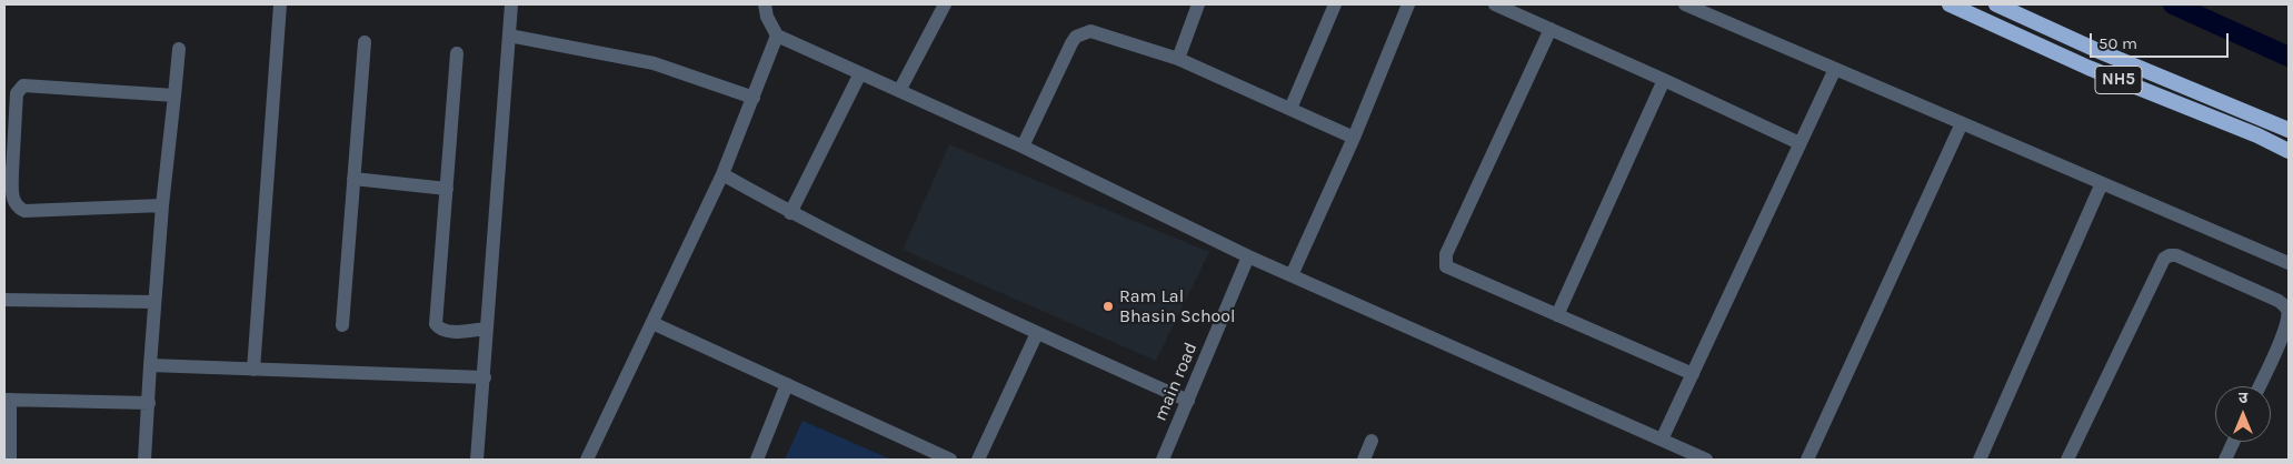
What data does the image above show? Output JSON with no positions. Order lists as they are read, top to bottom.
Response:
{
  "streets": {
    "highway": ["NH5"],
    "street": ["main road"]
  },
  "places": ["Ram Lal Bhasin School"],
  "scale_bar": "50 m",
  "north": "top"
}
